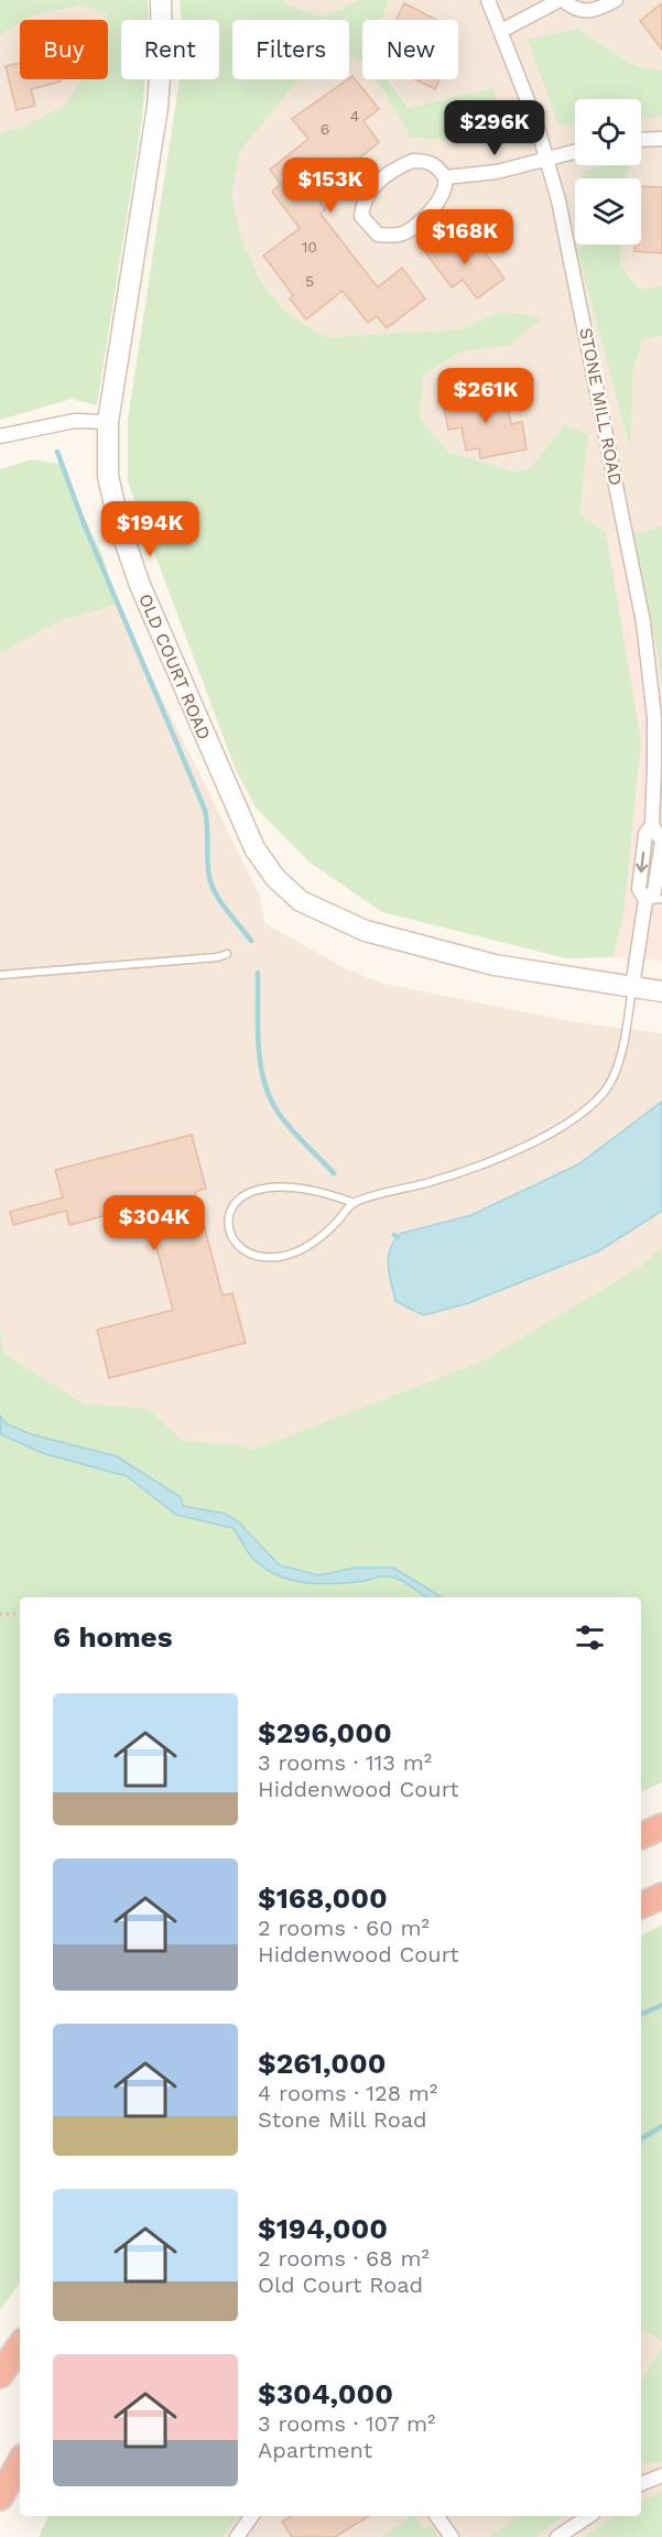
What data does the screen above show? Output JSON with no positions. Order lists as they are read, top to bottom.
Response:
{
  "streets": {
    "main road": ["OLD COURT ROAD"],
    "street": ["STONE MILL ROAD"]
  },
  "crossings": [
    ["STONE MILL ROAD", "OLD COURT ROAD"]
  ],
  "house_numbers": [
    "4",
    "6",
    "10",
    "5"
  ],
  "page": {
    "chip": [
      "Buy",
      "Rent",
      "Filters",
      "New"
    ],
    "price": [
      "$296K",
      "$153K",
      "$168K",
      "$261K",
      "$194K",
      "$304K"
    ],
    "heading": "6 homes",
    "list": [
      {
        "name": "$296,000",
        "note": "3 rooms · 113 m² · Hiddenwood Court"
      },
      {
        "name": "$168,000",
        "note": "2 rooms · 60 m² · Hiddenwood Court"
      },
      {
        "name": "$261,000",
        "note": "4 rooms · 128 m² · Stone Mill Road"
      },
      {
        "name": "$194,000",
        "note": "2 rooms · 68 m² · Old Court Road"
      },
      {
        "name": "$304,000",
        "note": "3 rooms · 107 m² · Apartment"
      }
    ]
  }
}
